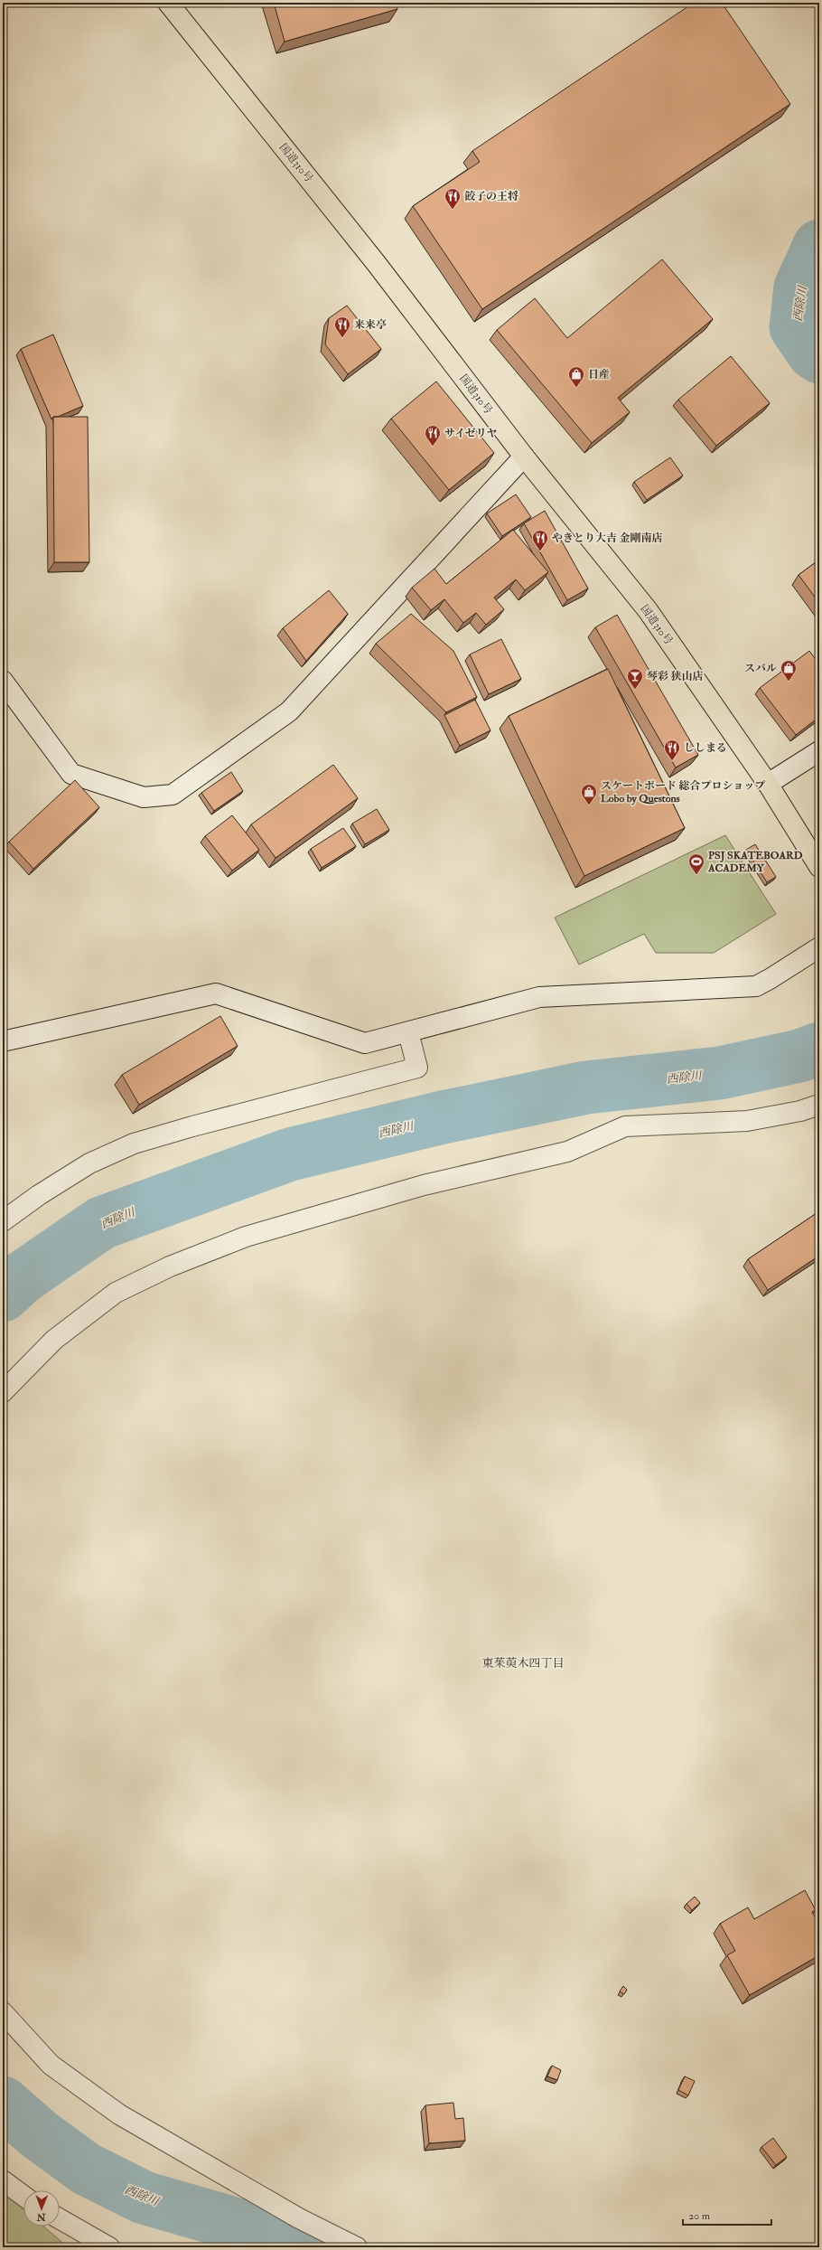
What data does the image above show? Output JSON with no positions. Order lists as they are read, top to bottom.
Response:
{
  "streets": {
    "highway": ["国道310号"]
  },
  "districts": ["東茱萸木四丁目"],
  "water": ["西除川"],
  "places": {
    "restaurant": [
      "餃子の王将",
      "来来亭",
      "サイゼリヤ",
      "やきとり大吉 金剛南店",
      "ししまる"
    ],
    "shop": ["日産", "スバル", "スケートボード 総合プロショップ Lobo by Questons"],
    "bar": ["琴彩 狭山店"],
    "sports": ["PSJ SKATEBOARD ACADEMY"]
  },
  "scale_bar": "20 m",
  "north": "bottom"
}
